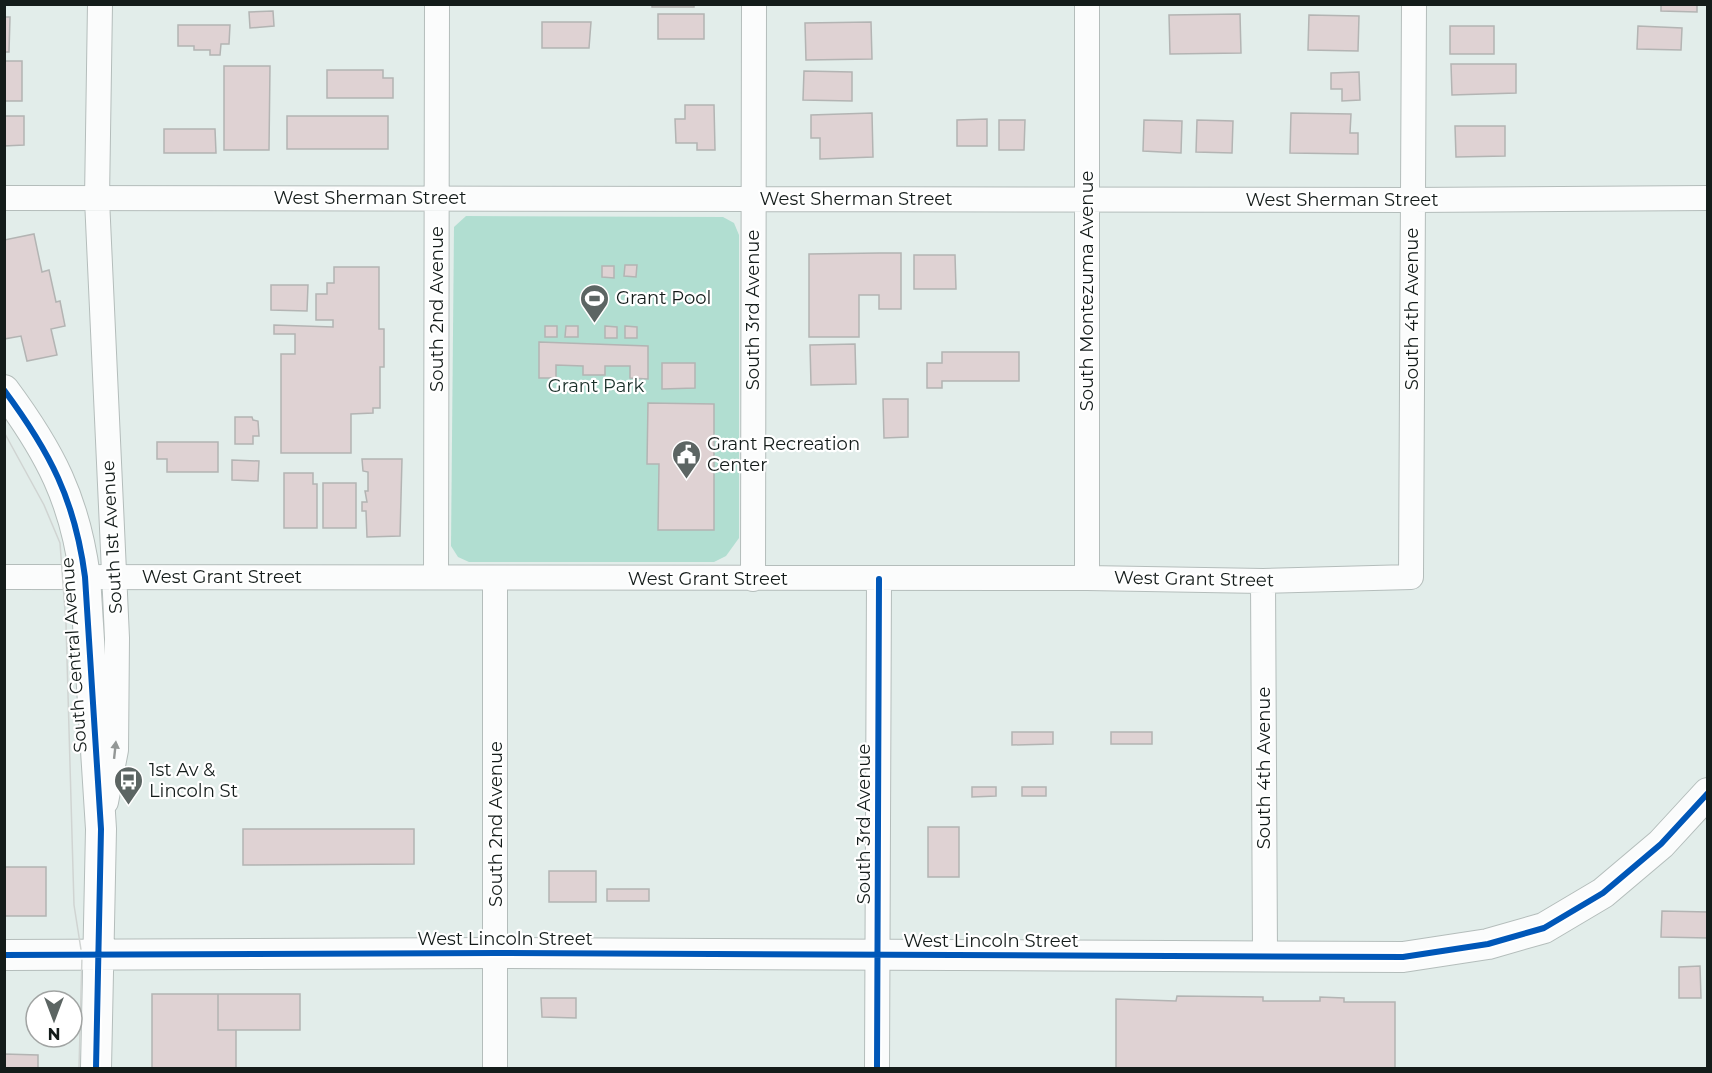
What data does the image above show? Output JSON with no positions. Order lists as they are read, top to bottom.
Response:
{
  "streets": {
    "main road": ["South Central Avenue", "West Lincoln Street"],
    "street": [
      "West Sherman Street",
      "South Montezuma Avenue",
      "South 2nd Avenue",
      "South 4th Avenue",
      "South 3rd Avenue",
      "South 1st Avenue",
      "West Grant Street"
    ]
  },
  "crossings": [
    ["West Sherman Street", "South Montezuma Avenue"],
    ["West Sherman Street", "South 2nd Avenue"],
    ["West Sherman Street", "South 4th Avenue"],
    ["West Sherman Street", "South 3rd Avenue"],
    ["West Sherman Street", "South 1st Avenue"],
    ["South Montezuma Avenue", "West Grant Street"],
    ["South 2nd Avenue", "West Grant Street"],
    ["South 2nd Avenue", "West Lincoln Street"],
    ["South 4th Avenue", "West Grant Street"],
    ["South 4th Avenue", "West Lincoln Street"],
    ["South 3rd Avenue", "West Grant Street"],
    ["South 3rd Avenue", "West Lincoln Street"],
    ["South 1st Avenue", "West Grant Street"],
    ["South 1st Avenue", "South Central Avenue"],
    ["West Grant Street", "South Central Avenue"],
    ["South Central Avenue", "West Lincoln Street"]
  ],
  "one_way": ["South Central Avenue"],
  "parks": ["Grant Park"],
  "places": {
    "sports": ["Grant Pool"],
    "public building": ["Grant Recreation Center"],
    "bus stop": ["1st Av & Lincoln St"]
  },
  "north": "bottom"
}
